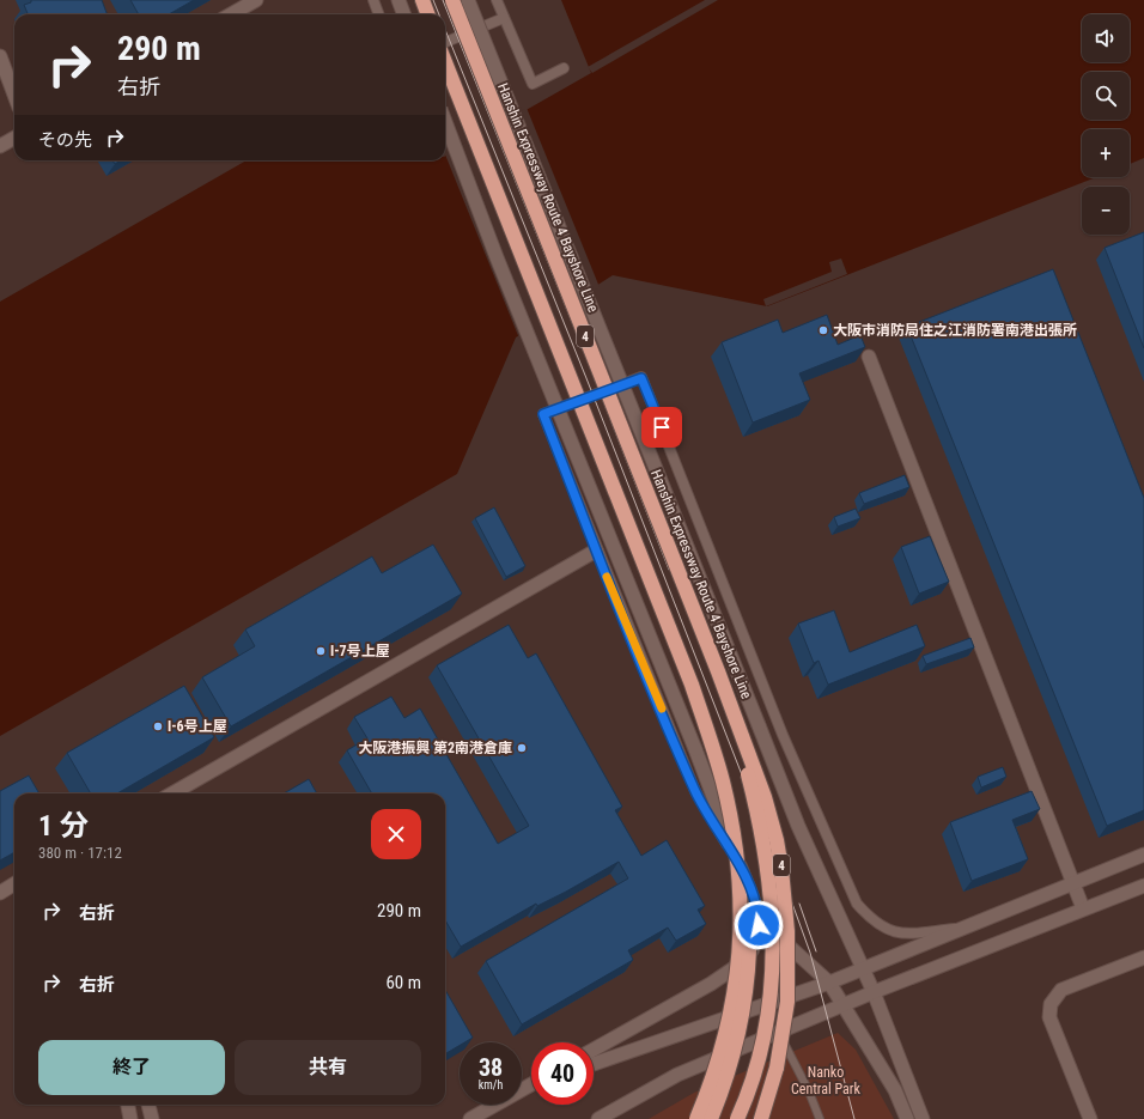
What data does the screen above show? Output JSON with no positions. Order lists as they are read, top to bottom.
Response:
{
  "streets": {
    "highway": ["Hanshin Expressway Route 4 Bayshore Line", "4"]
  },
  "parks": ["Nanko Central Park"],
  "places": [
    "大阪市消防局住之江消防署南港出張所",
    "I-7号上屋",
    "I-6号上屋",
    "大阪港振興 第2南港倉庫"
  ],
  "page": {
    "map_buttons": ["+", "−"],
    "turn": ["290 m", "右折"],
    "then": "その先",
    "heading": ["1 分", "380 m · 17:12"],
    "list": [
      {
        "name": "右折",
        "value": "290 m"
      },
      {
        "name": "右折",
        "value": "60 m"
      }
    ],
    "buttons": ["終了", "共有"],
    "speed": "38 km/h",
    "limit": "40"
  }
}
